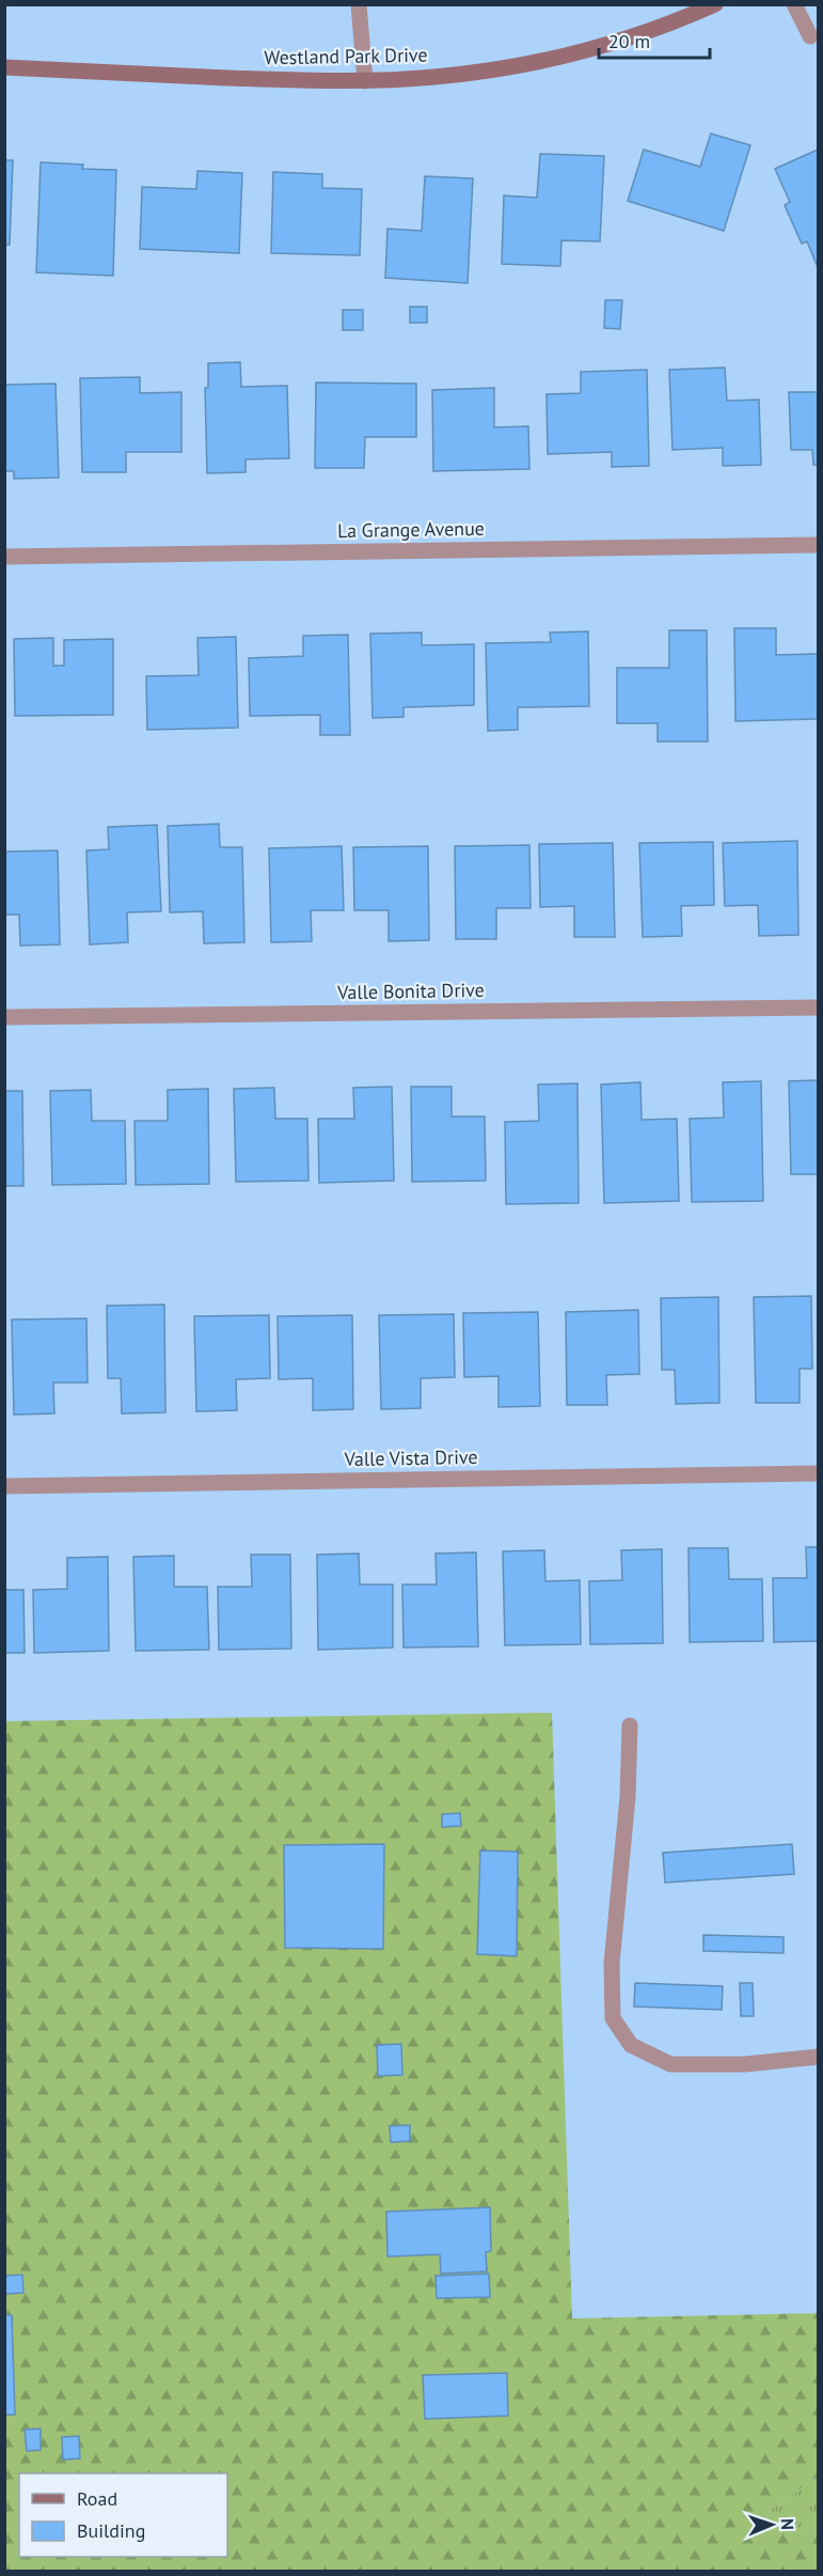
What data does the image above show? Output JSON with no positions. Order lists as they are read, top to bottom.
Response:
{
  "streets": {
    "street": [
      "Westland Park Drive",
      "La Grange Avenue",
      "Valle Bonita Drive",
      "Valle Vista Drive"
    ]
  },
  "legend": ["Road", "Building"],
  "scale_bar": "20 m",
  "north": "right"
}
